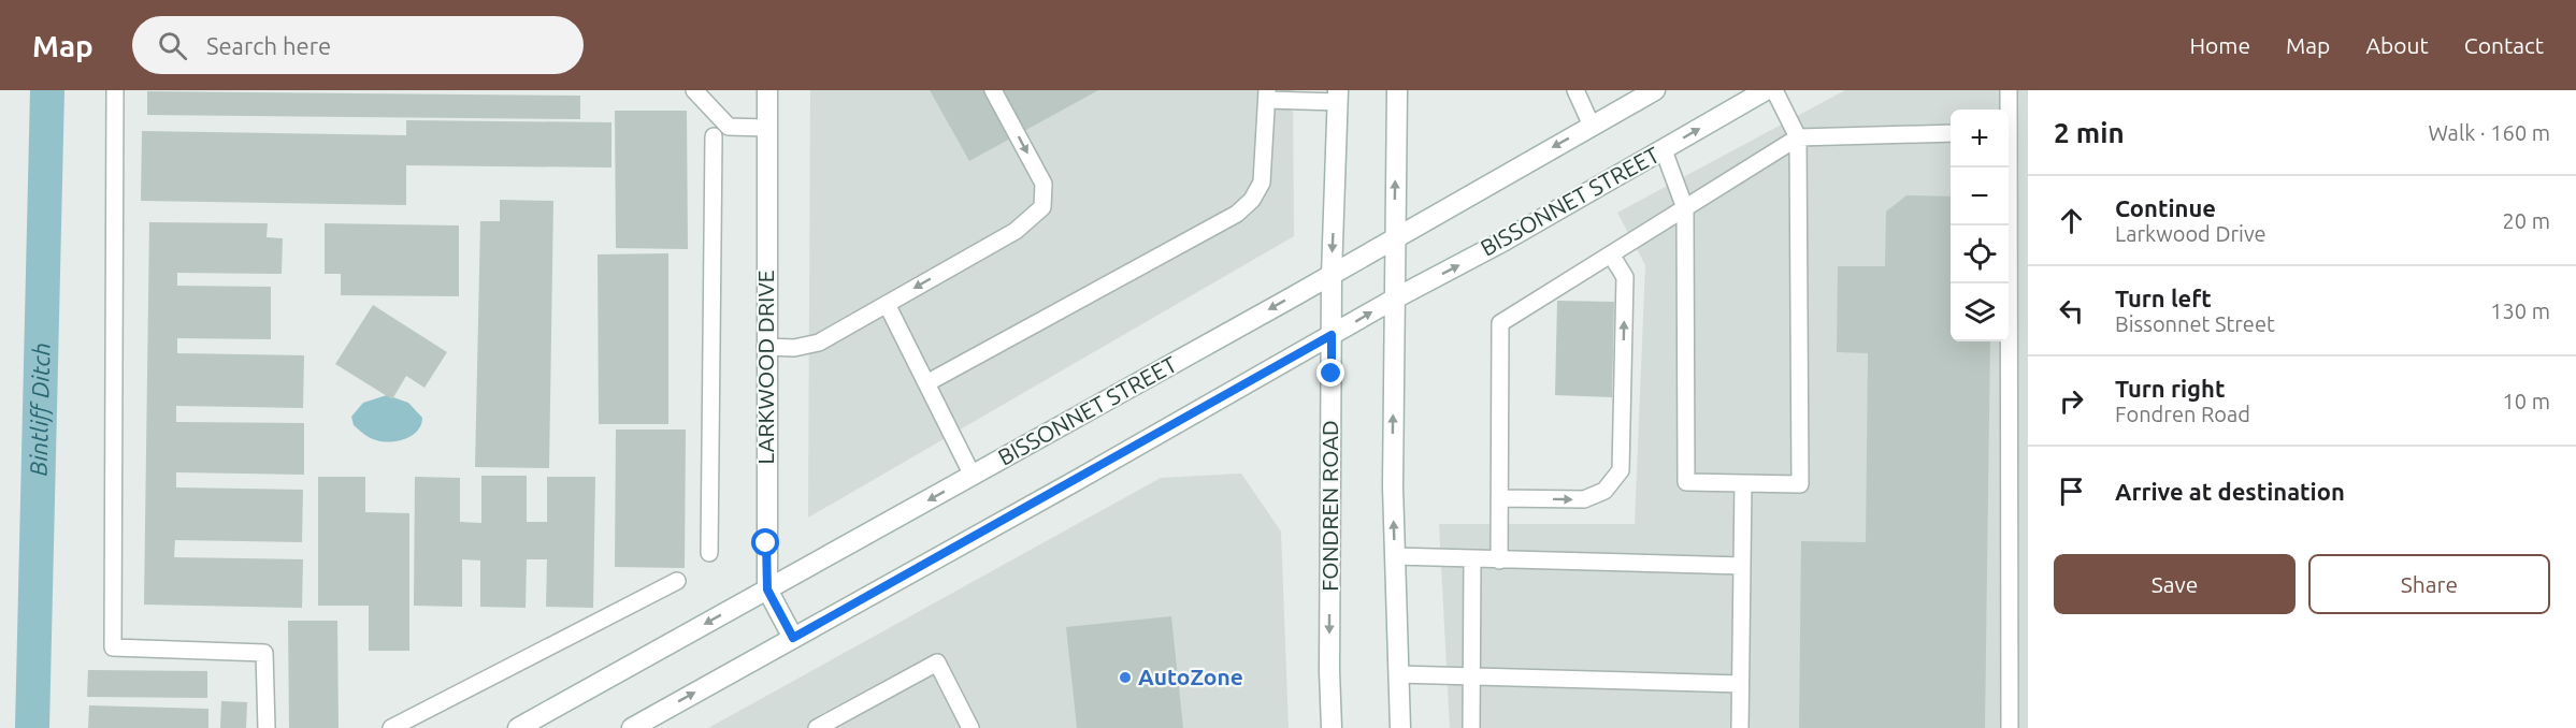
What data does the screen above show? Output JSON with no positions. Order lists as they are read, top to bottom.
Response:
{
  "streets": {
    "main road": ["BISSONNET STREET", "LARKWOOD DRIVE", "FONDREN ROAD"]
  },
  "crossings": [
    ["BISSONNET STREET", "LARKWOOD DRIVE"],
    ["BISSONNET STREET", "FONDREN ROAD"]
  ],
  "water": ["Bintliff Ditch"],
  "places": ["AutoZone"],
  "page": {
    "header": "Map",
    "search": "Search here",
    "nav": [
      "Home",
      "Map",
      "About",
      "Contact"
    ],
    "heading": ["2 min", "Walk · 160 m"],
    "map_buttons": ["+", "−"],
    "list": [
      ["Continue", "Larkwood Drive", "20 m"],
      ["Turn left", "Bissonnet Street", "130 m"],
      ["Turn right", "Fondren Road", "10 m"],
      "Arrive at destination"
    ],
    "buttons": ["Save", "Share"]
  }
}
